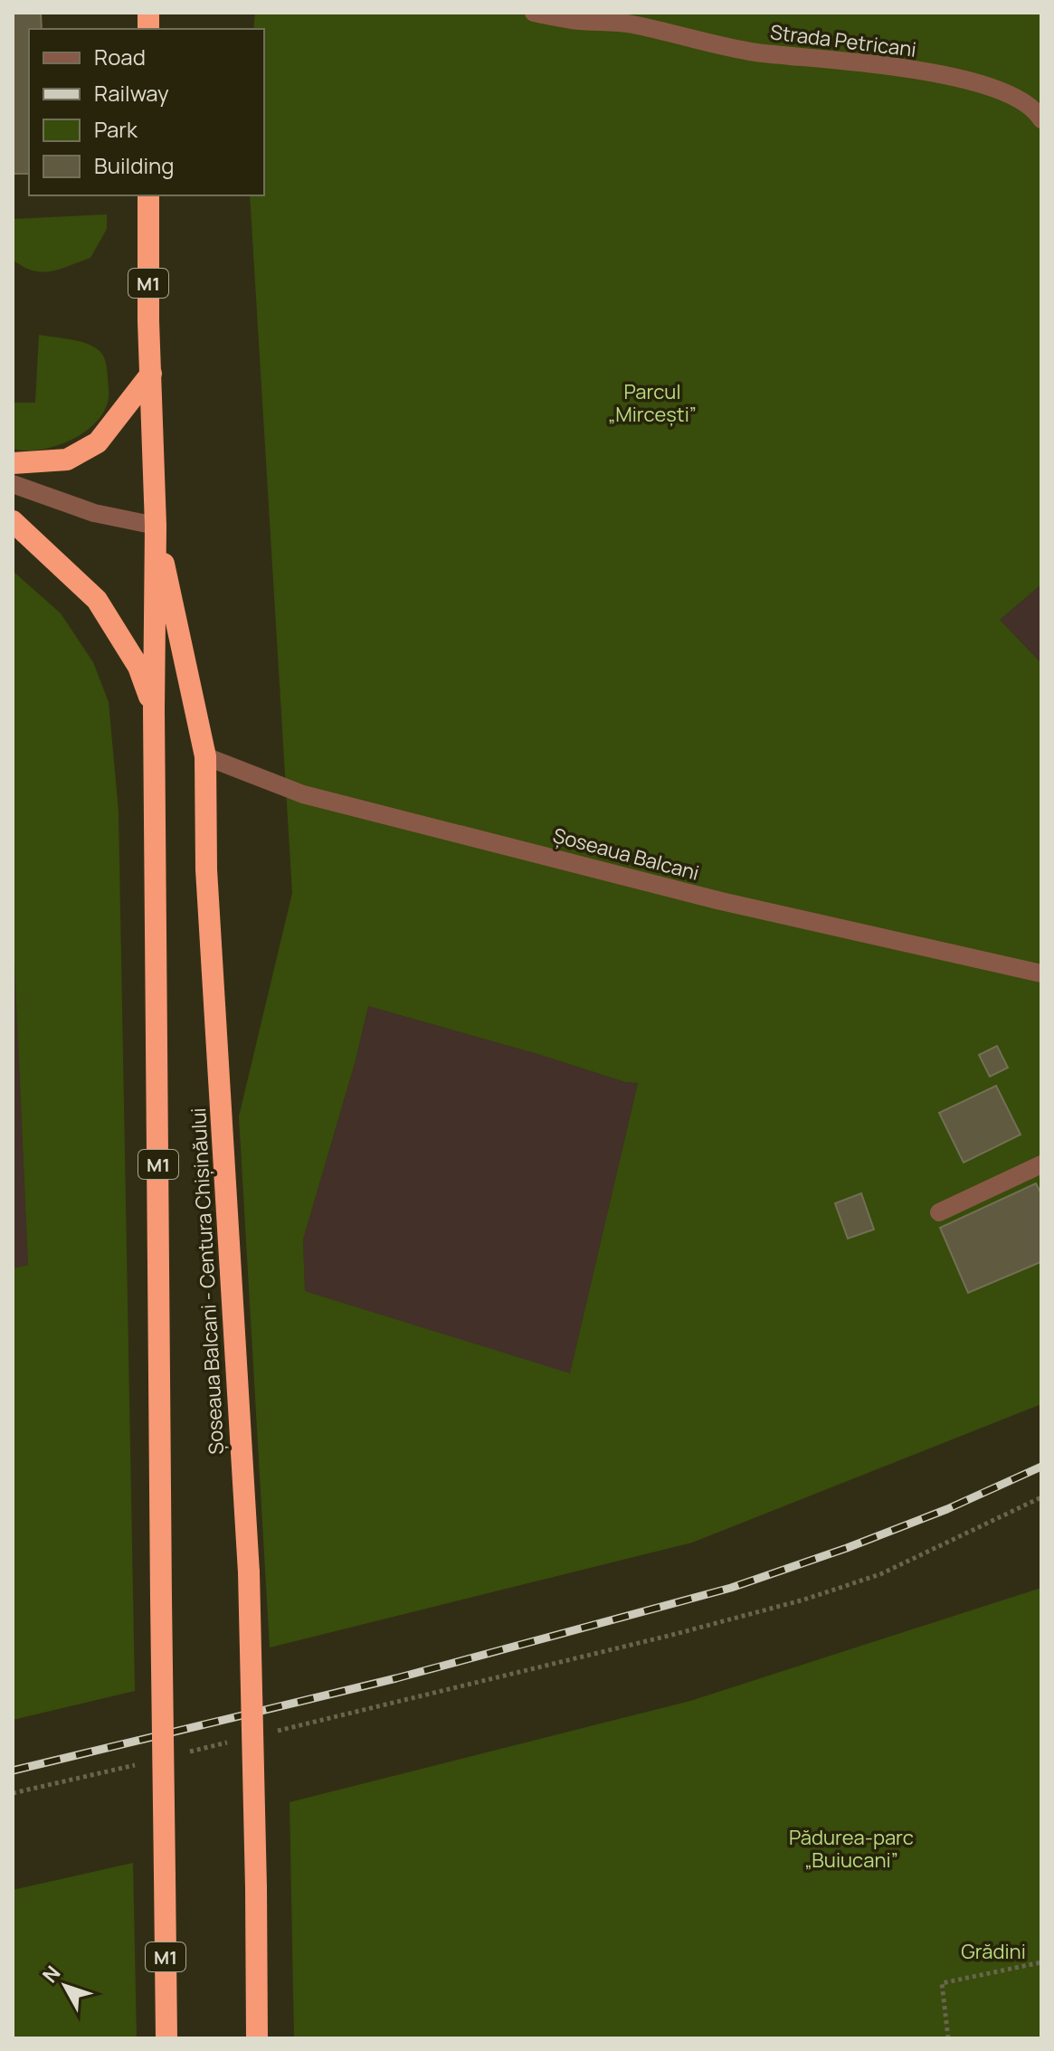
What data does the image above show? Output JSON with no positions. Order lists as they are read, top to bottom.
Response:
{
  "streets": {
    "highway": ["M1", "Șoseaua Balcani - Centura Chișinăului"],
    "street": ["Strada Petricani", "Șoseaua Balcani"]
  },
  "crossings": [
    ["Șoseaua Balcani", "Șoseaua Balcani - Centura Chișinăului"]
  ],
  "parks": ["Parcul „Mircești”", "Pădurea-parc „Buiucani”", "Grădini"],
  "legend": [
    "Road",
    "Railway",
    "Park",
    "Building"
  ],
  "north": "top left"
}
